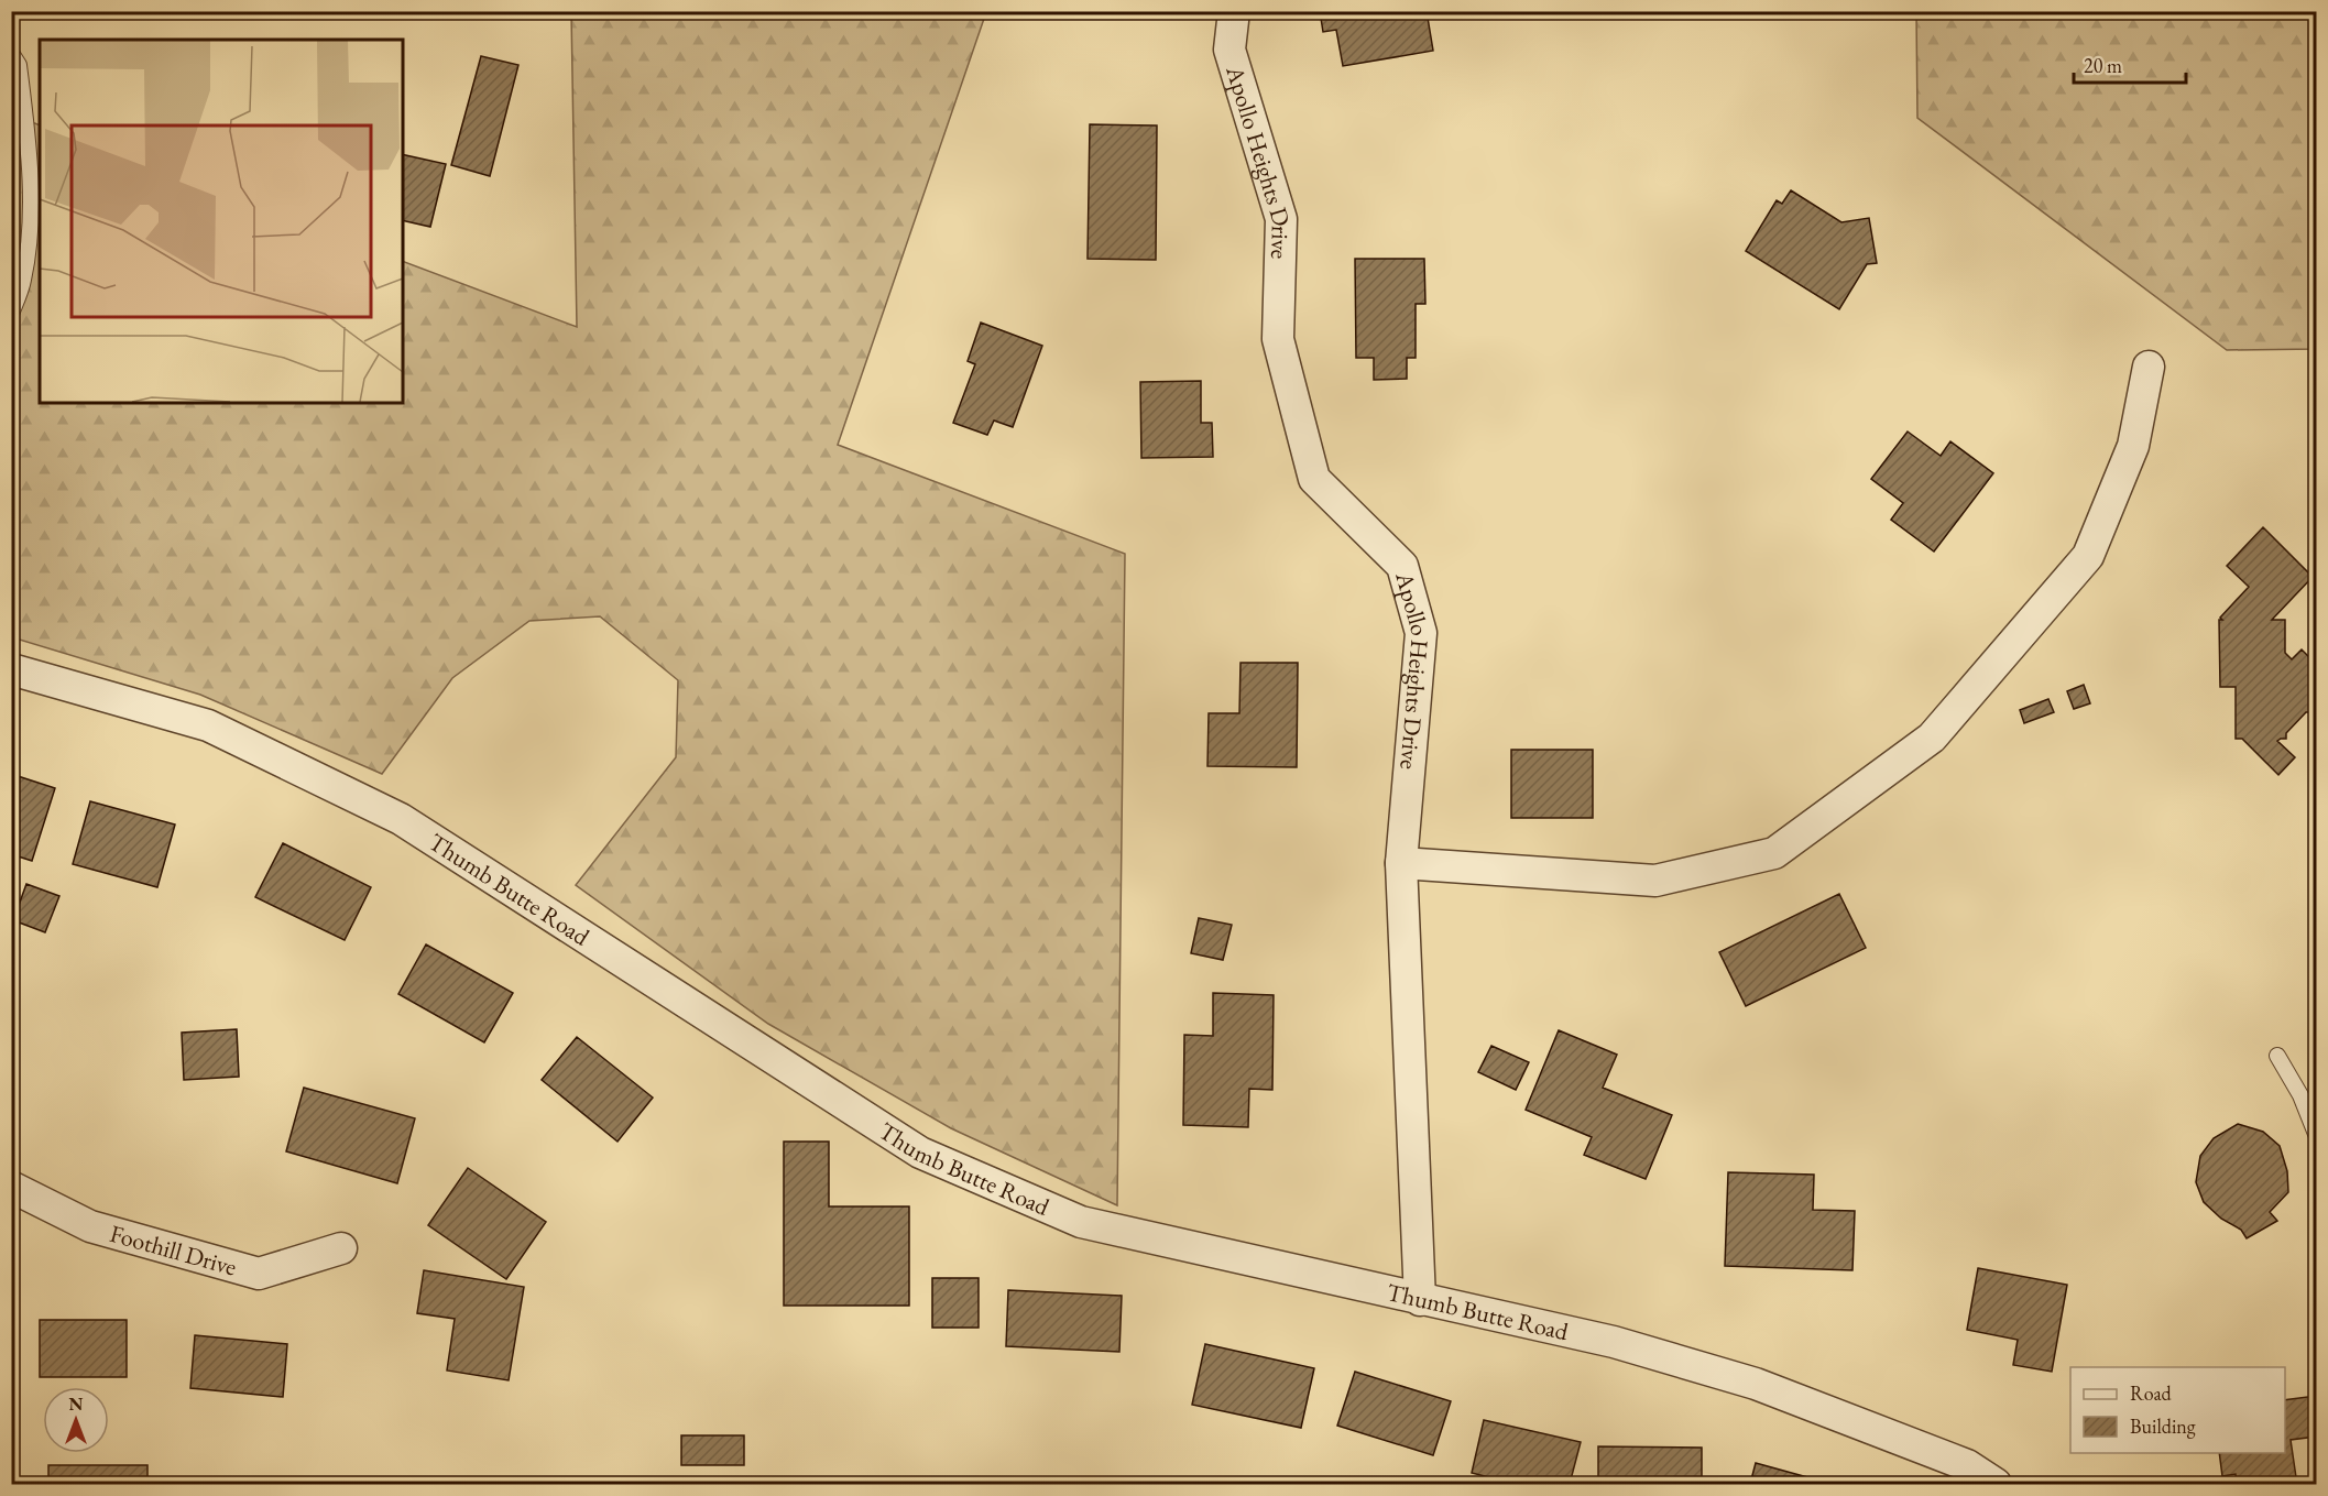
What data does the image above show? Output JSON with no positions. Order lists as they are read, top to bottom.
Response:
{
  "streets": {
    "street": ["Apollo Heights Drive", "Thumb Butte Road", "Foothill Drive"]
  },
  "crossings": [
    ["Apollo Heights Drive", "Thumb Butte Road"]
  ],
  "legend": ["Road", "Building"],
  "scale_bar": "20 m",
  "north": "top"
}
